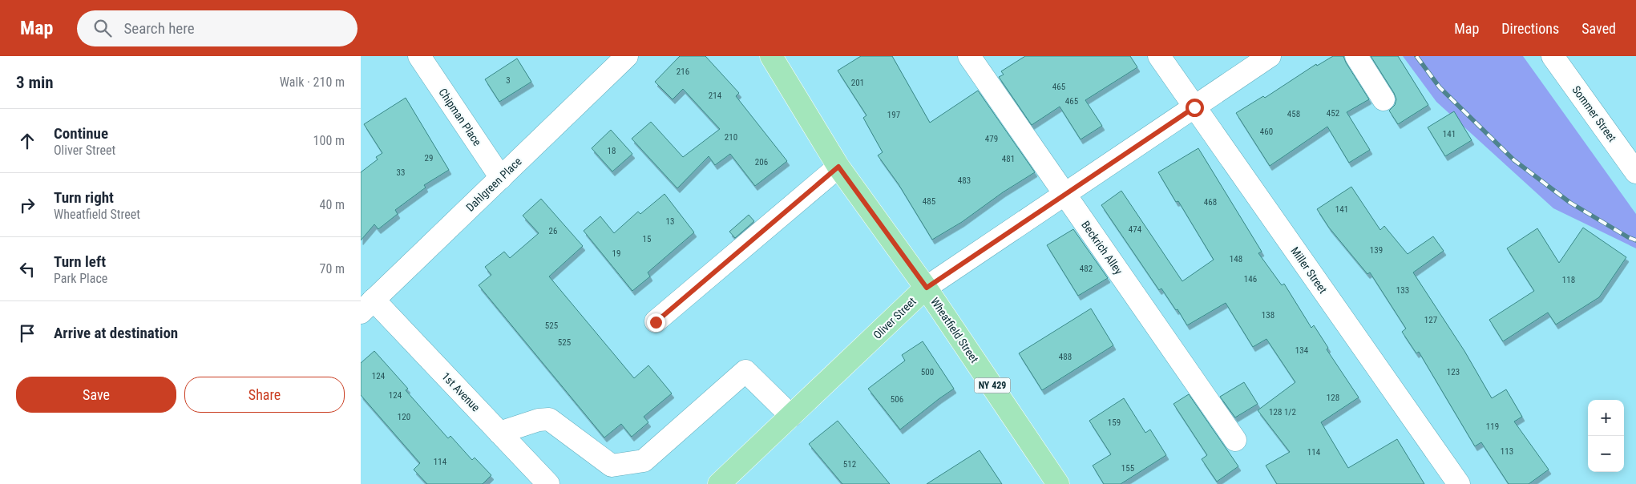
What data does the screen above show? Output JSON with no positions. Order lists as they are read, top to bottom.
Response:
{
  "streets": {
    "main road": ["Oliver Street", "Wheatfield Street", "NY 429"],
    "street": [
      "Sommer Street",
      "Chipman Place",
      "Dahlgreen Place",
      "Beckrich Alley",
      "Miller Street",
      "1st Avenue"
    ]
  },
  "crossings": [
    ["Chipman Place", "Dahlgreen Place"],
    ["Dahlgreen Place", "1st Avenue"],
    ["Beckrich Alley", "Oliver Street"],
    ["Miller Street", "Oliver Street"],
    ["Oliver Street", "Wheatfield Street"]
  ],
  "house_numbers": [
    "216",
    "3",
    "201",
    "465",
    "214",
    "465",
    "452",
    "458",
    "197",
    "460",
    "141",
    "210",
    "479",
    "18",
    "29",
    "481",
    "206",
    "33",
    "483",
    "485",
    "468",
    "141",
    "13",
    "474",
    "26",
    "15",
    "139",
    "19",
    "148",
    "482",
    "146",
    "118",
    "133",
    "138",
    "127",
    "525",
    "525",
    "134",
    "488",
    "500",
    "123",
    "124",
    "124",
    "128",
    "506",
    "128 1/2",
    "120",
    "159",
    "119",
    "113",
    "114",
    "114",
    "512",
    "155"
  ],
  "page": {
    "header": "Map",
    "search": "Search here",
    "nav": ["Map", "Directions", "Saved"],
    "heading": ["3 min", "Walk · 210 m"],
    "list": [
      ["Continue", "Oliver Street", "100 m"],
      ["Turn right", "Wheatfield Street", "40 m"],
      ["Turn left", "Park Place", "70 m"],
      "Arrive at destination"
    ],
    "buttons": ["Save", "Share"],
    "map_buttons": ["+", "−"]
  }
}
